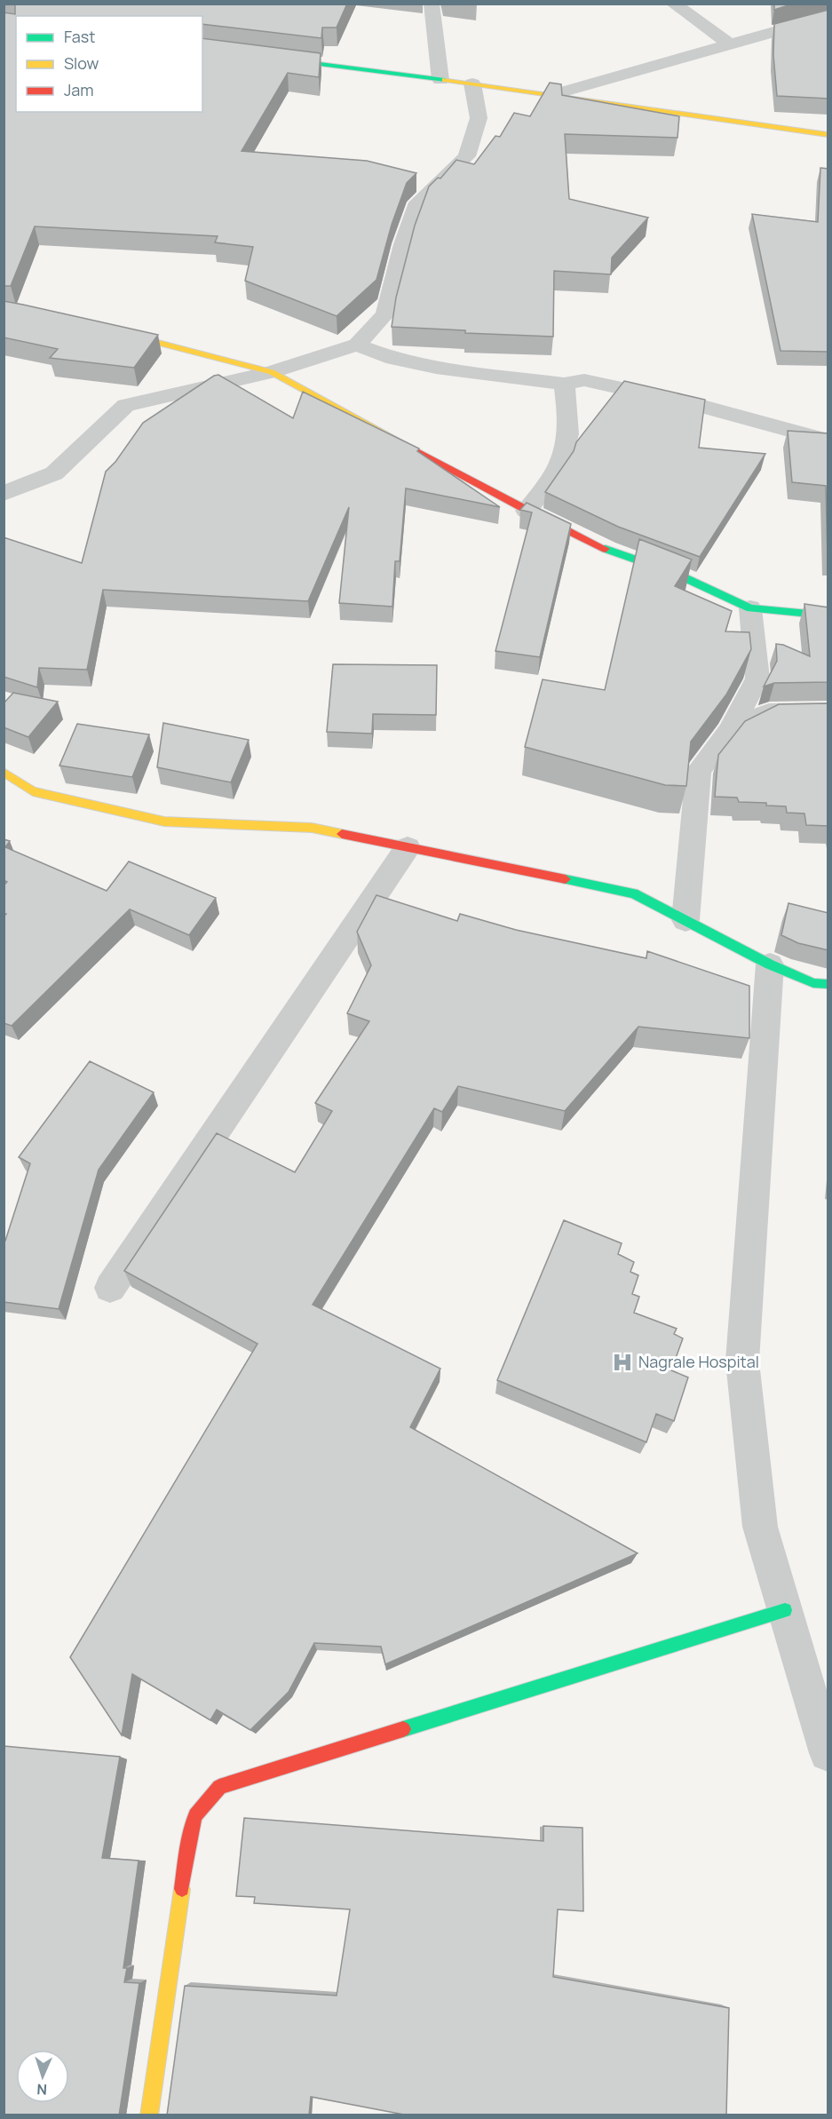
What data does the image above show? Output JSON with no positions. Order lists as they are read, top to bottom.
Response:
{
  "places": {
    "hospital": ["Nagrale Hospital"]
  },
  "legend": ["Fast", "Slow", "Jam"],
  "north": "bottom"
}
